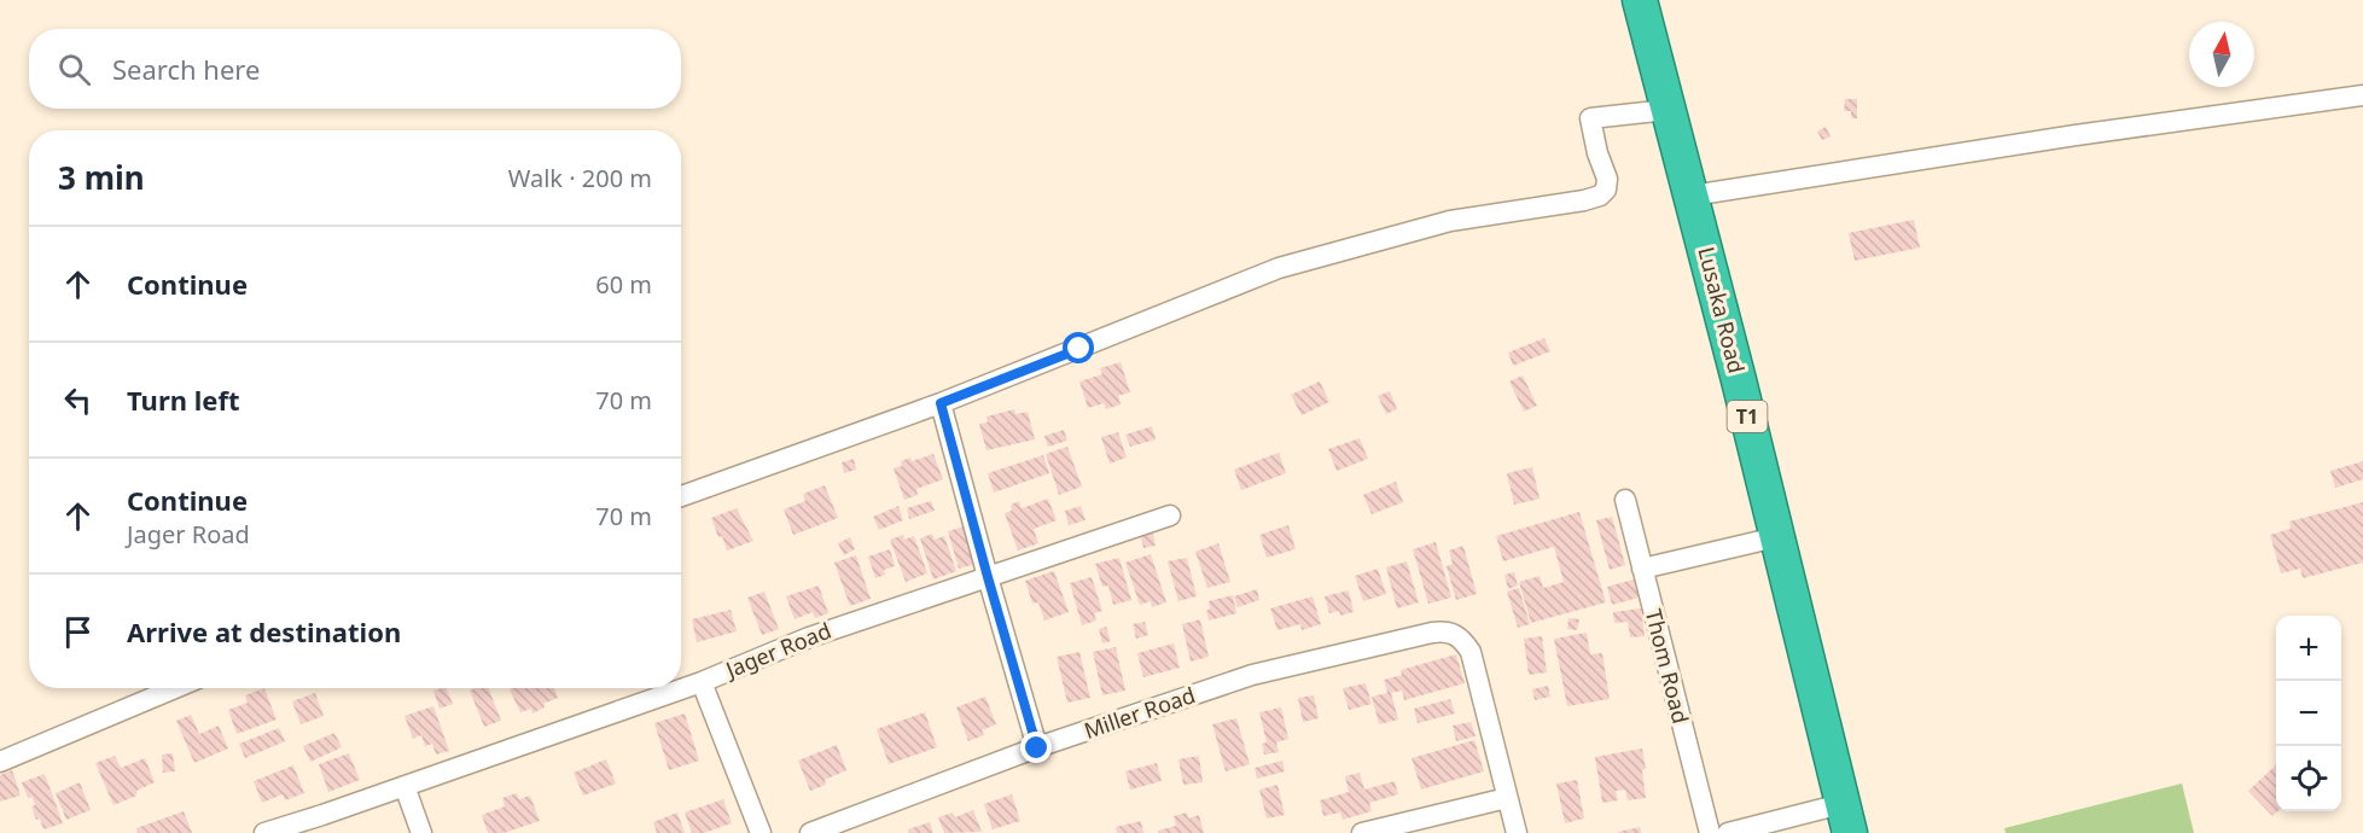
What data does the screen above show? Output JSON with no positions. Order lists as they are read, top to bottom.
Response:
{
  "streets": {
    "highway": ["Lusaka Road", "T1"],
    "street": ["Jager Road", "Thom Road", "Miller Road"]
  },
  "north": "top",
  "page": {
    "search": "Search here",
    "heading": ["3 min", "Walk · 200 m"],
    "list": [
      ["Continue", "60 m"],
      ["Turn left", "70 m"],
      ["Continue", "Jager Road", "70 m"],
      "Arrive at destination"
    ],
    "map_buttons": ["+", "−"]
  }
}
